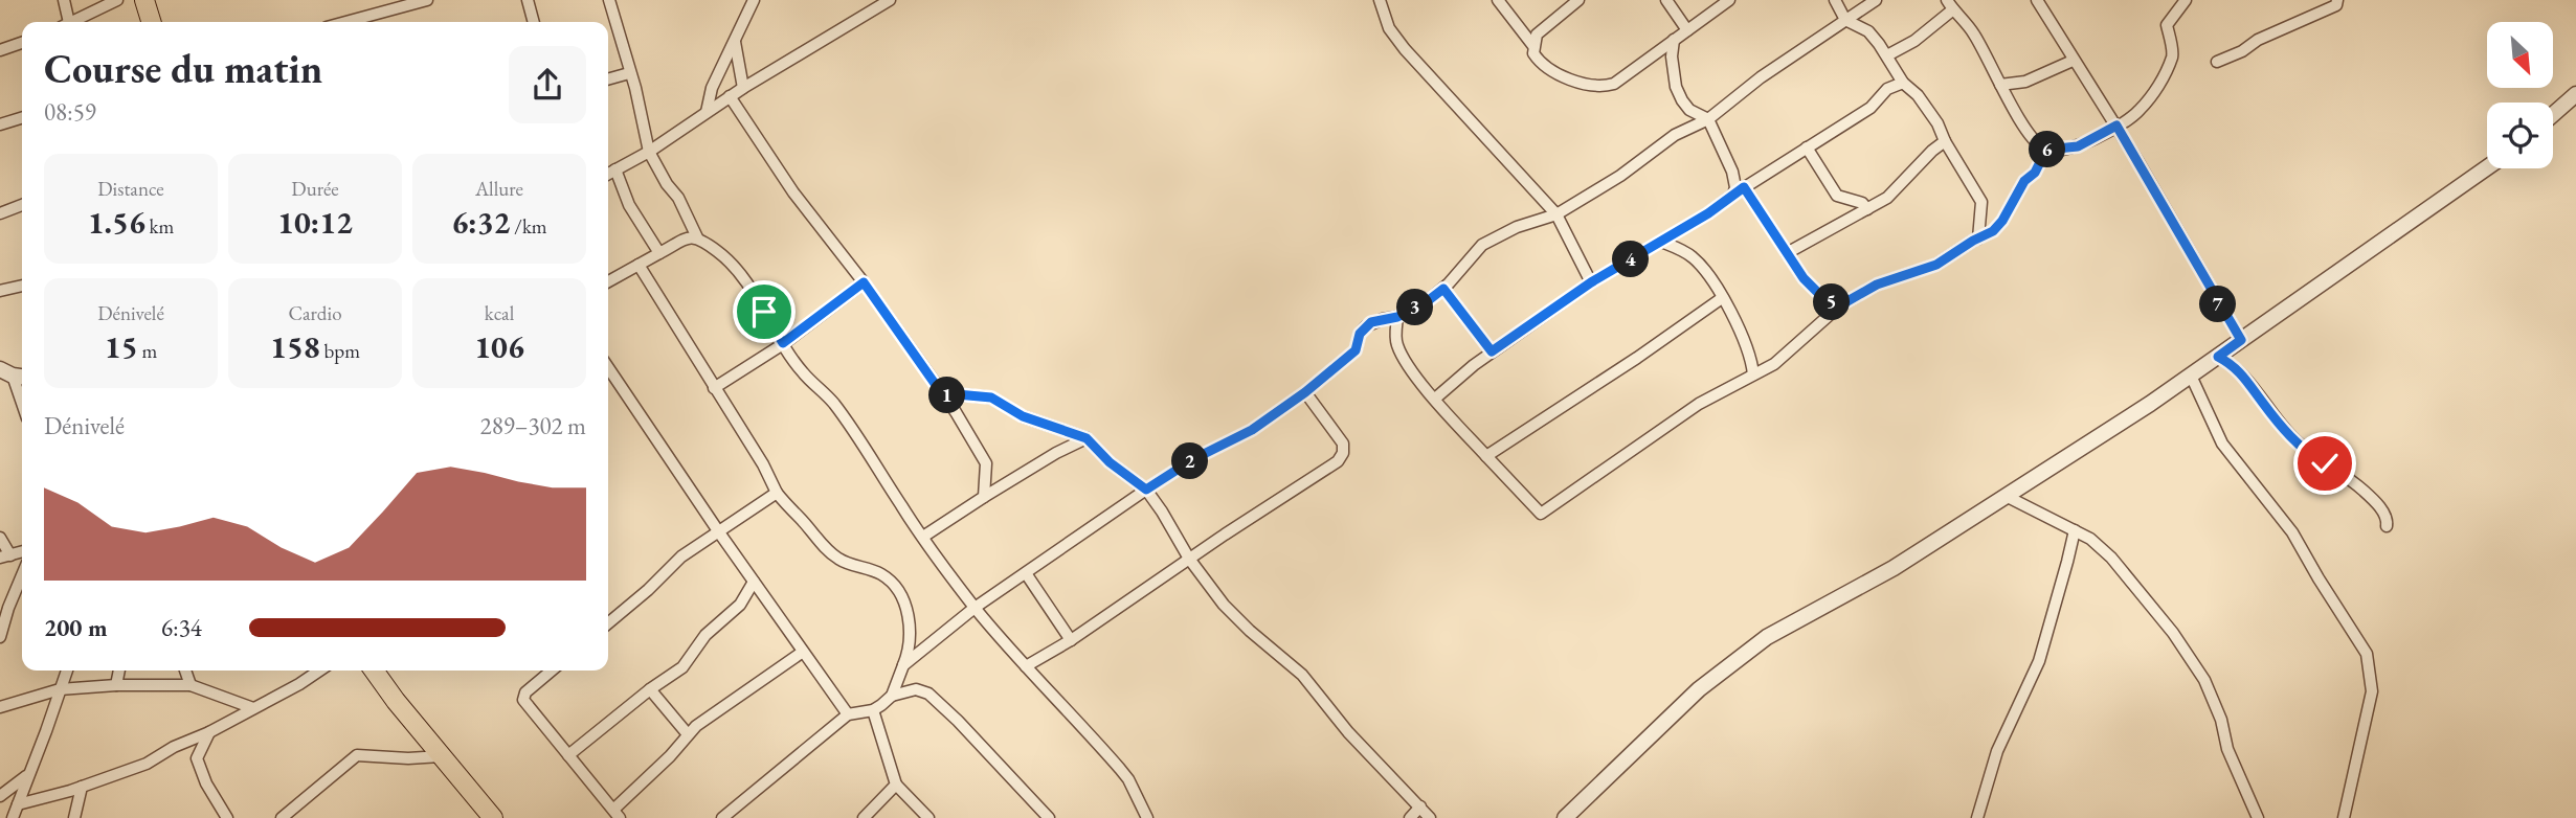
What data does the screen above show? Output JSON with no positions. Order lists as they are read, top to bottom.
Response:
{
  "north": "bottom right",
  "page": {
    "heading": ["Course du matin", "08:59"],
    "pins": [
      "6",
      "4",
      "5",
      "7",
      "3",
      "1",
      "2"
    ],
    "stats": [
      ["Distance", "1.56 km"],
      ["Durée", "10:12"],
      ["Allure", "6:32 /km"],
      ["Dénivelé", "15 m"],
      ["Cardio", "158 bpm"],
      ["kcal", "106"]
    ],
    "chart": ["Dénivelé", "289–302 m"],
    "list": [
      {
        "name": "200 m",
        "note": "6:34"
      }
    ]
  }
}
